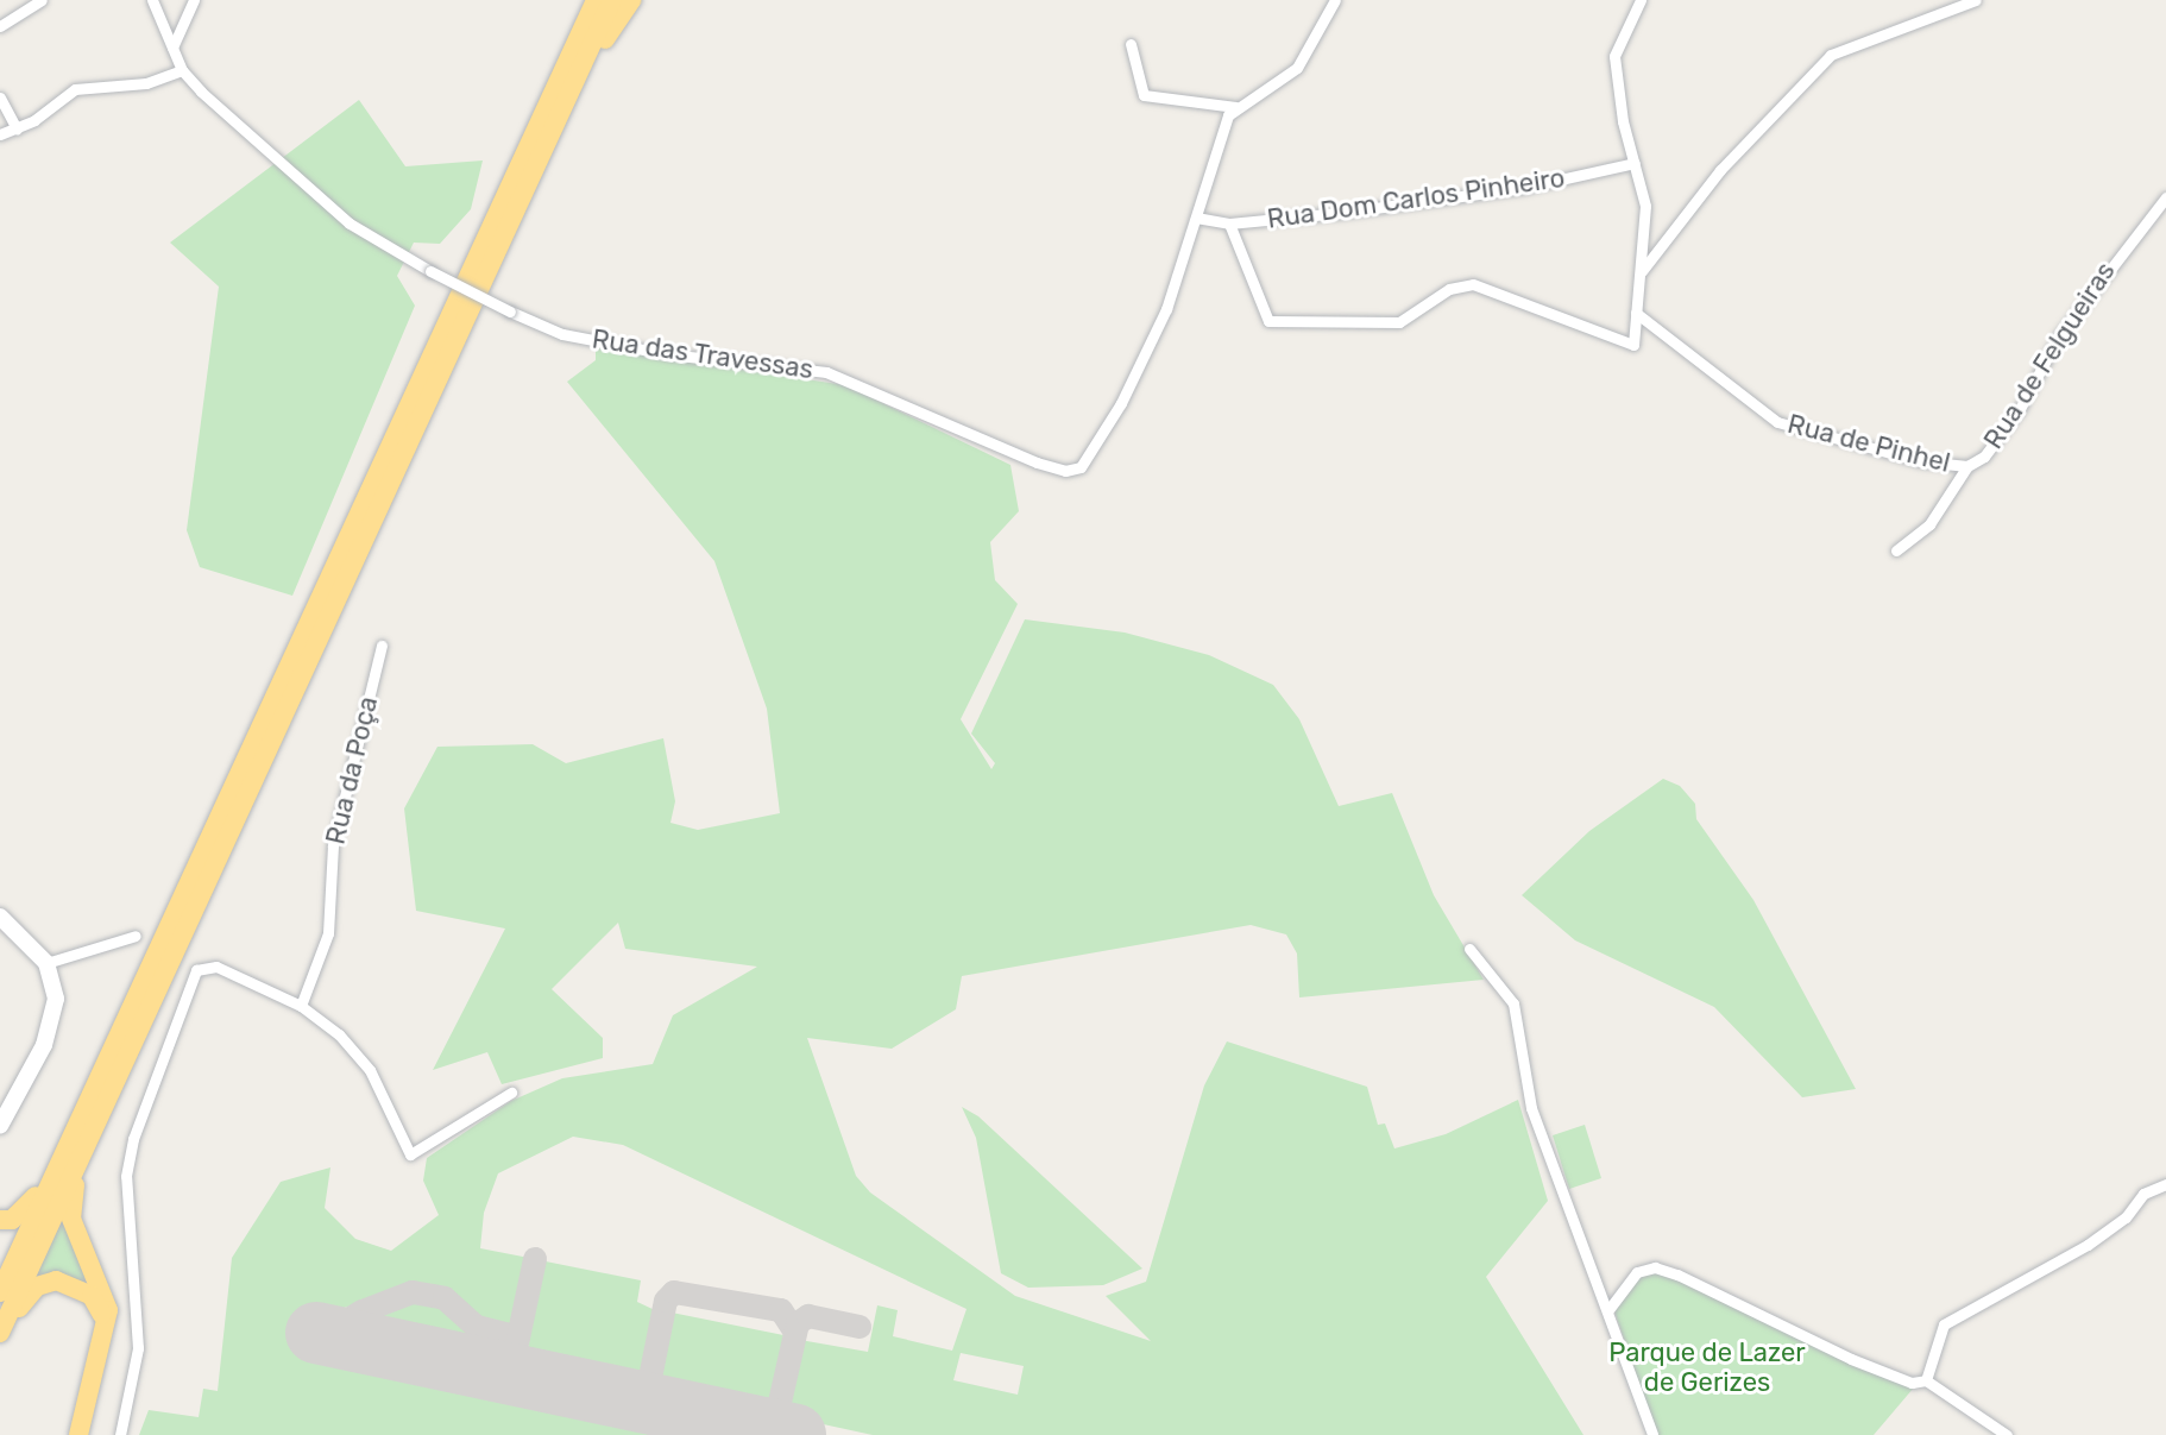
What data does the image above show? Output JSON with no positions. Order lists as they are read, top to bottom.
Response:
{
  "streets": {
    "street": [
      "Rua Dom Carlos Pinheiro",
      "Rua das Travessas",
      "Rua de Felgueiras",
      "Rua de Pinhel",
      "Rua da Poça"
    ]
  },
  "crossings": [
    ["Rua Dom Carlos Pinheiro", "Rua das Travessas"],
    ["Rua de Felgueiras", "Rua de Pinhel"]
  ],
  "parks": ["Parque de Lazer de Gerizes"]
}
